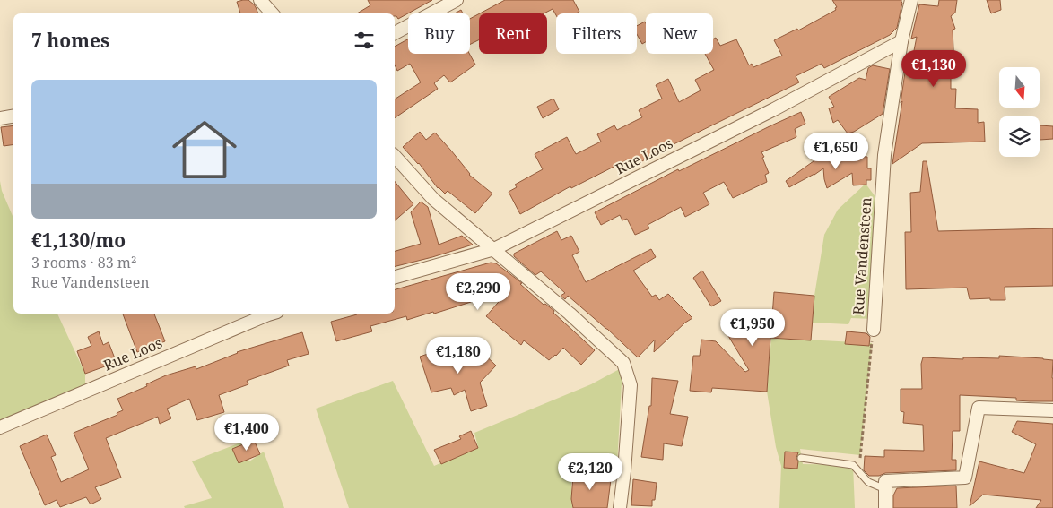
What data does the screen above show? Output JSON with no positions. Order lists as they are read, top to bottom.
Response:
{
  "streets": {
    "street": ["Rue Loos", "Rue Vandensteen"]
  },
  "crossings": [
    ["Rue Loos", "Rue Vandensteen"]
  ],
  "north": "bottom",
  "page": {
    "chip": [
      "Buy",
      "Rent",
      "Filters",
      "New"
    ],
    "heading": "7 homes",
    "price": [
      "€1,130",
      "€1,650",
      "€2,290",
      "€1,950",
      "€1,180",
      "€1,400",
      "€2,120"
    ],
    "list": [
      {
        "name": "€1,130/mo",
        "note": "3 rooms · 83 m² · Rue Vandensteen"
      }
    ]
  }
}
